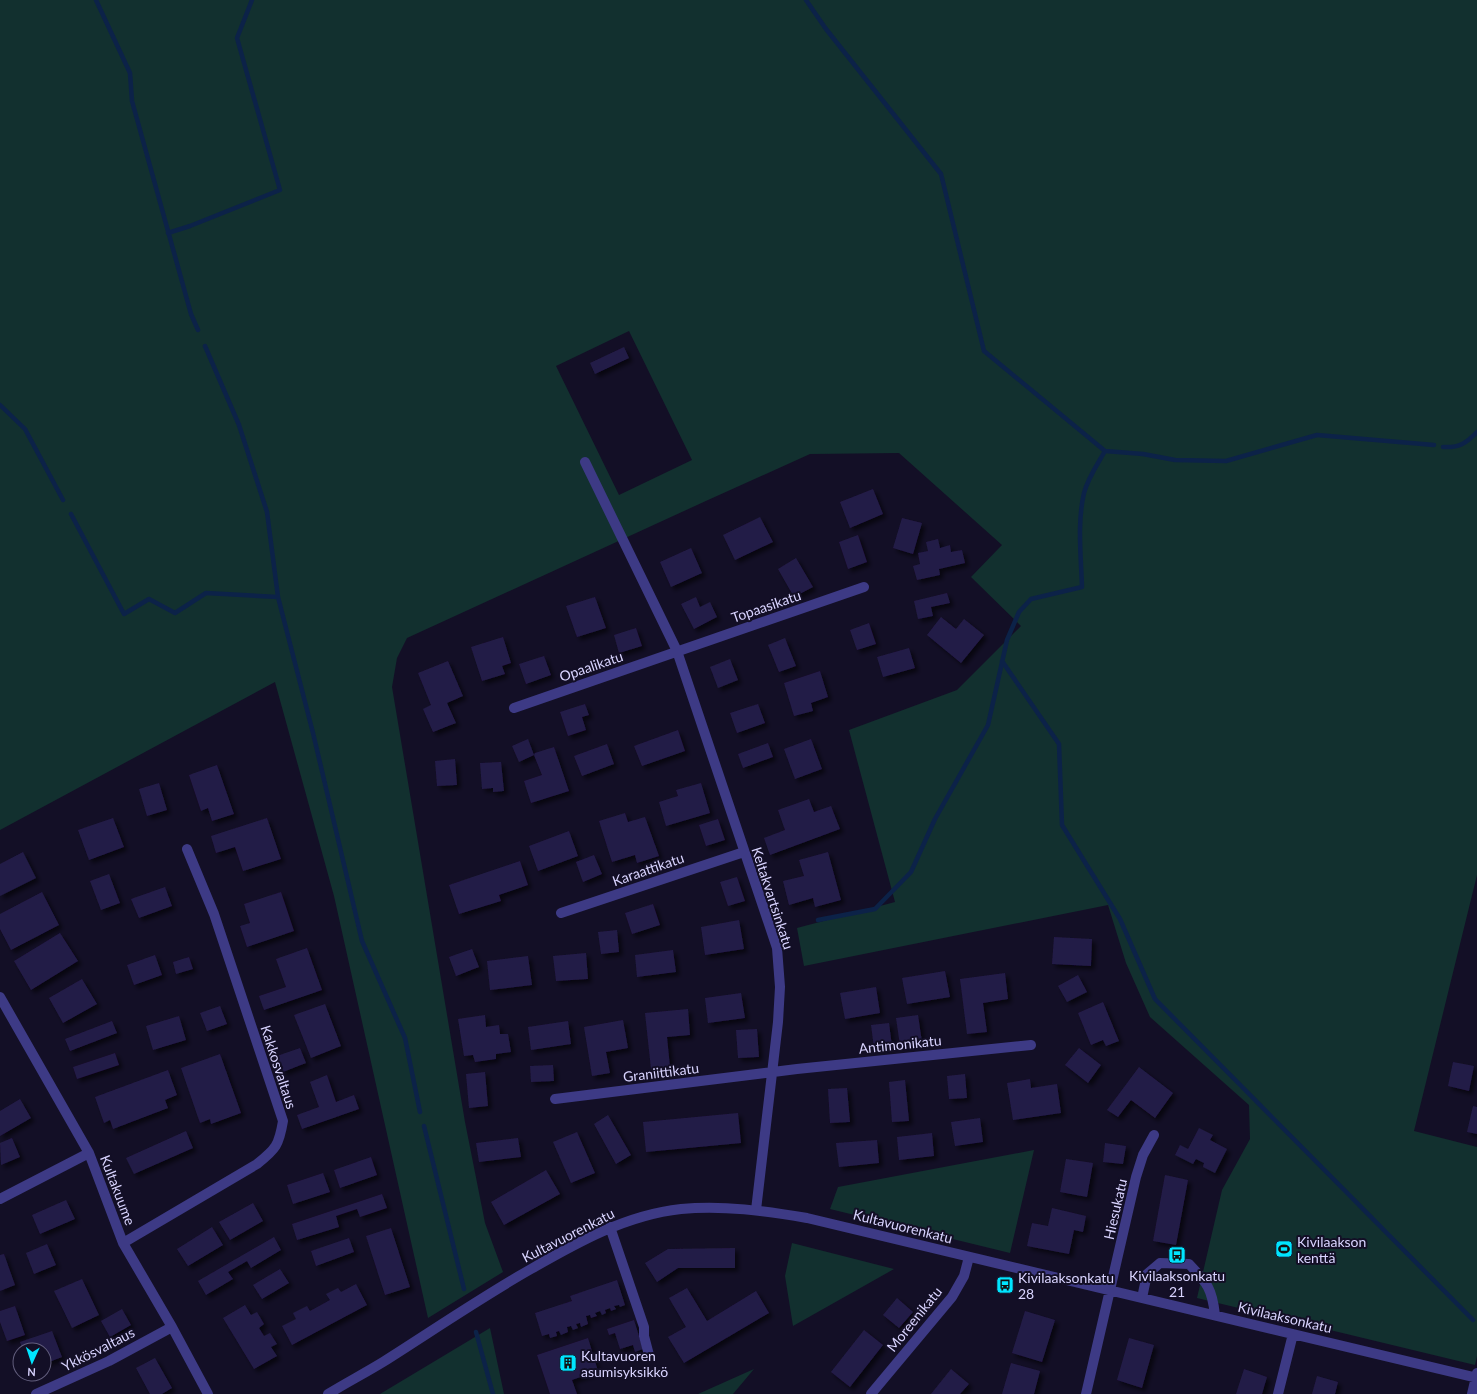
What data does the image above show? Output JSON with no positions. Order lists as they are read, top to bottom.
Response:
{
  "streets": {
    "street": [
      "Topaasikatu",
      "Opaalikatu",
      "Karaattikatu",
      "Keltakvartsinkatu",
      "Antimonikatu",
      "Kakkosvaltaus",
      "Graniittikatu",
      "Kultakuume",
      "Hiesukatu",
      "Kultavuorenkatu",
      "Kivilaaksonkatu",
      "Moreenikatu",
      "Ykkösvaltaus"
    ]
  },
  "crossings": [
    ["Topaasikatu", "Opaalikatu"],
    ["Topaasikatu", "Keltakvartsinkatu"],
    ["Opaalikatu", "Keltakvartsinkatu"],
    ["Karaattikatu", "Keltakvartsinkatu"],
    ["Keltakvartsinkatu", "Antimonikatu"],
    ["Keltakvartsinkatu", "Graniittikatu"],
    ["Keltakvartsinkatu", "Kultavuorenkatu"],
    ["Antimonikatu", "Graniittikatu"],
    ["Kakkosvaltaus", "Kultakuume"],
    ["Kultakuume", "Ykkösvaltaus"],
    ["Hiesukatu", "Kivilaaksonkatu"],
    ["Kultavuorenkatu", "Kivilaaksonkatu"],
    ["Kultavuorenkatu", "Moreenikatu"],
    ["Kivilaaksonkatu", "Moreenikatu"]
  ],
  "places": {
    "sports": ["Kivilaakson kenttä"],
    "bus stop": ["Kivilaaksonkatu 21", "Kivilaaksonkatu 28"],
    "building": ["Kultavuoren asumisyksikkö"]
  },
  "north": "bottom"
}
